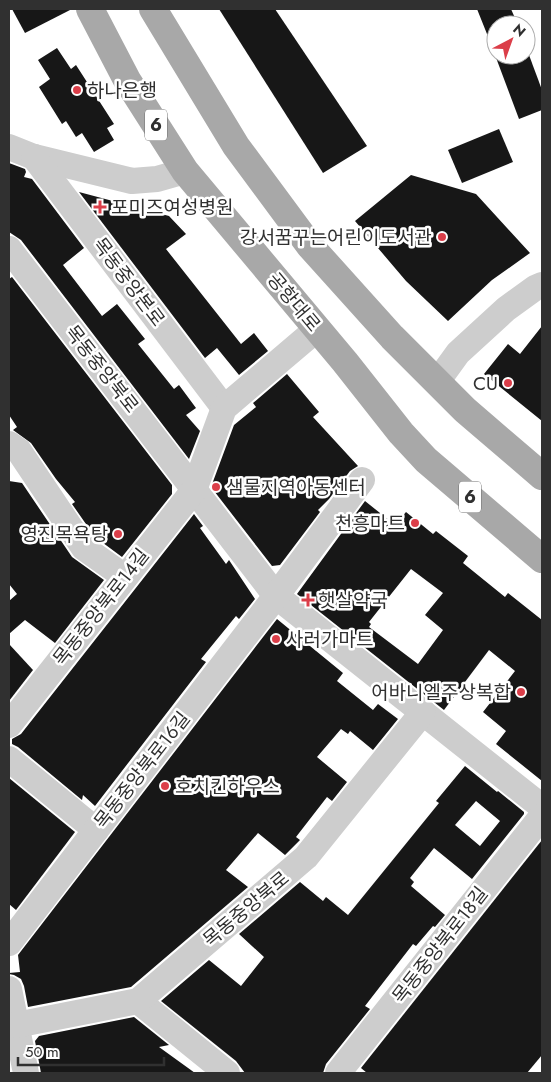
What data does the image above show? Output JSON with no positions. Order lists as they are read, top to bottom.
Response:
{
  "streets": {
    "main road": ["6", "공항대로"],
    "street": [
      "목동중앙본로",
      "목동중앙북로",
      "목동중앙북로14길",
      "목동중앙북로16길",
      "목동중앙북로18길"
    ]
  },
  "crossings": [
    ["목동중앙북로", "목동중앙북로14길"],
    ["목동중앙북로", "목동중앙북로16길"]
  ],
  "places": {
    "other": [
      "하나은행",
      "강서꿈꾸는어린이도서관",
      "CU",
      "샘물지역아동센터",
      "천흥마트",
      "영진목욕탕",
      "사러가마트",
      "어바니엘주상복합",
      "호치킨하우스"
    ],
    "health": ["포미즈여성병원", "햇살약국"]
  },
  "scale_bar": "50 m",
  "north": "top right"
}
